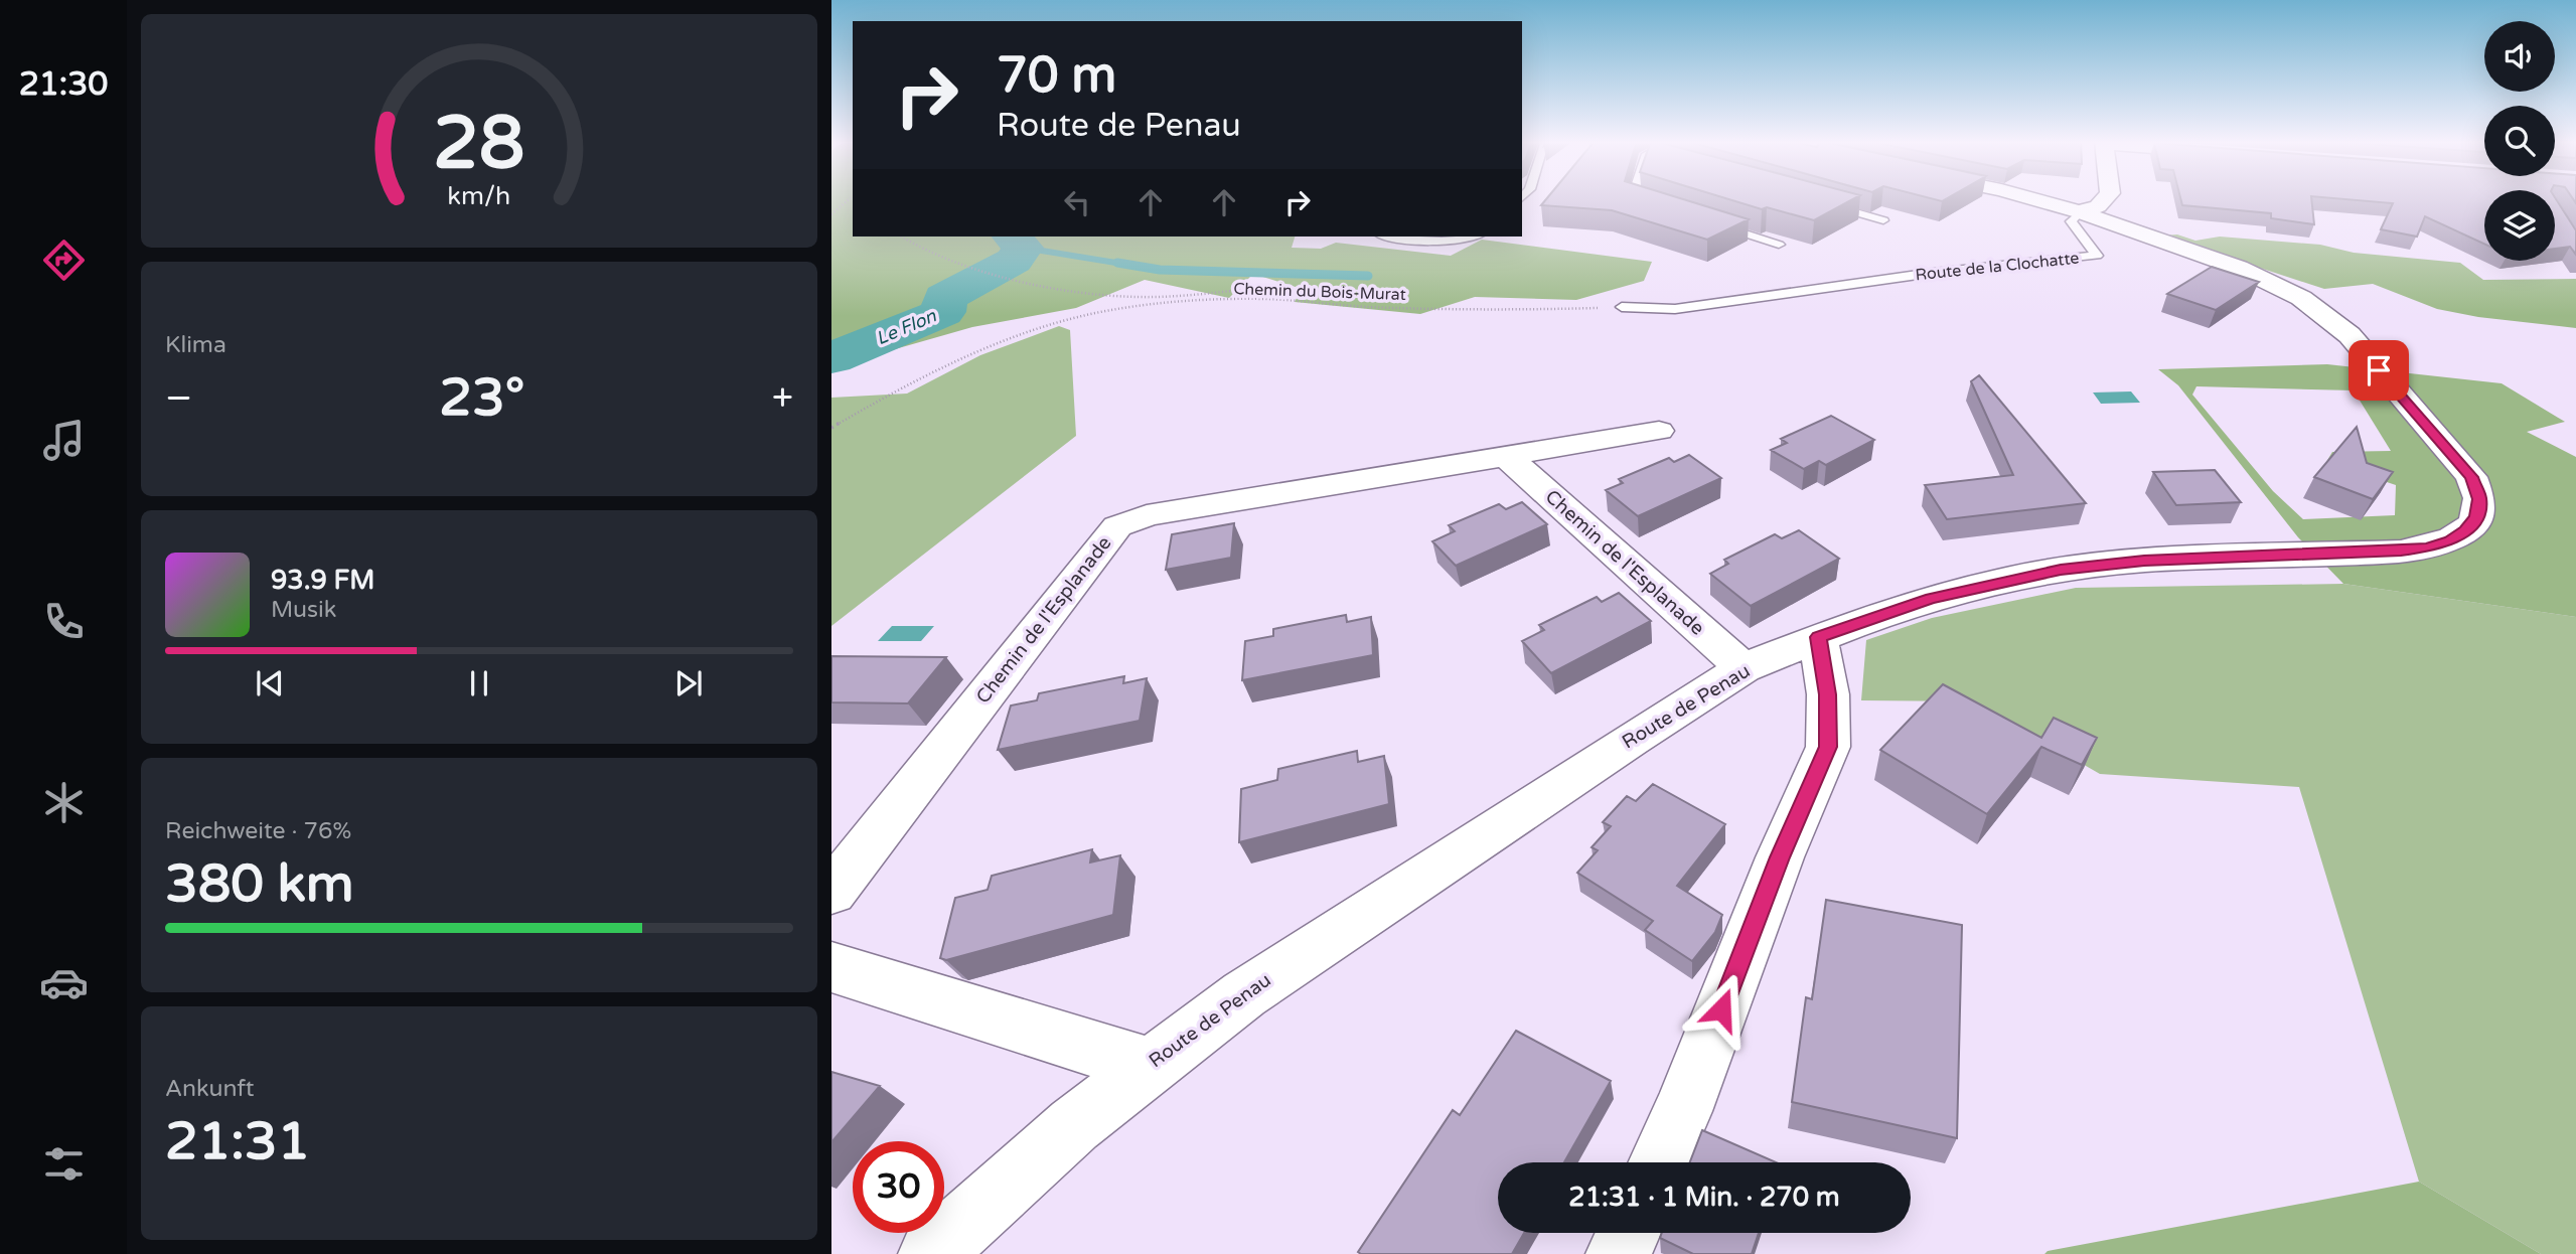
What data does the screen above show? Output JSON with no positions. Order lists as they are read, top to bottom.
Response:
{
  "streets": {
    "street": ["Chemin de l'Esplanade", "Route de Penau"],
    "lane": ["Route de la Clochatte"],
    "path": ["Chemin du Bois-Murat"]
  },
  "crossings": [
    ["Route de la Clochatte", "Chemin du Bois-Murat"],
    ["Route de la Clochatte", "Route de Penau"],
    ["Chemin de l'Esplanade", "Route de Penau"]
  ],
  "water": ["Le Flon"],
  "page": {
    "tabs": "21:30",
    "turn": ["70 m", "Route de Penau"],
    "tile": [
      "Klima",
      ["Reichweite · 76%", "380 km"],
      ["Ankunft", "21:31"]
    ],
    "heat": ["−", "23°", "+"],
    "song": ["93.9 FM", "Musik"],
    "limit": "30",
    "trip": "21:31 · 1 Min. · 270 m",
    "gauge": ["28", "km/h"]
  }
}
